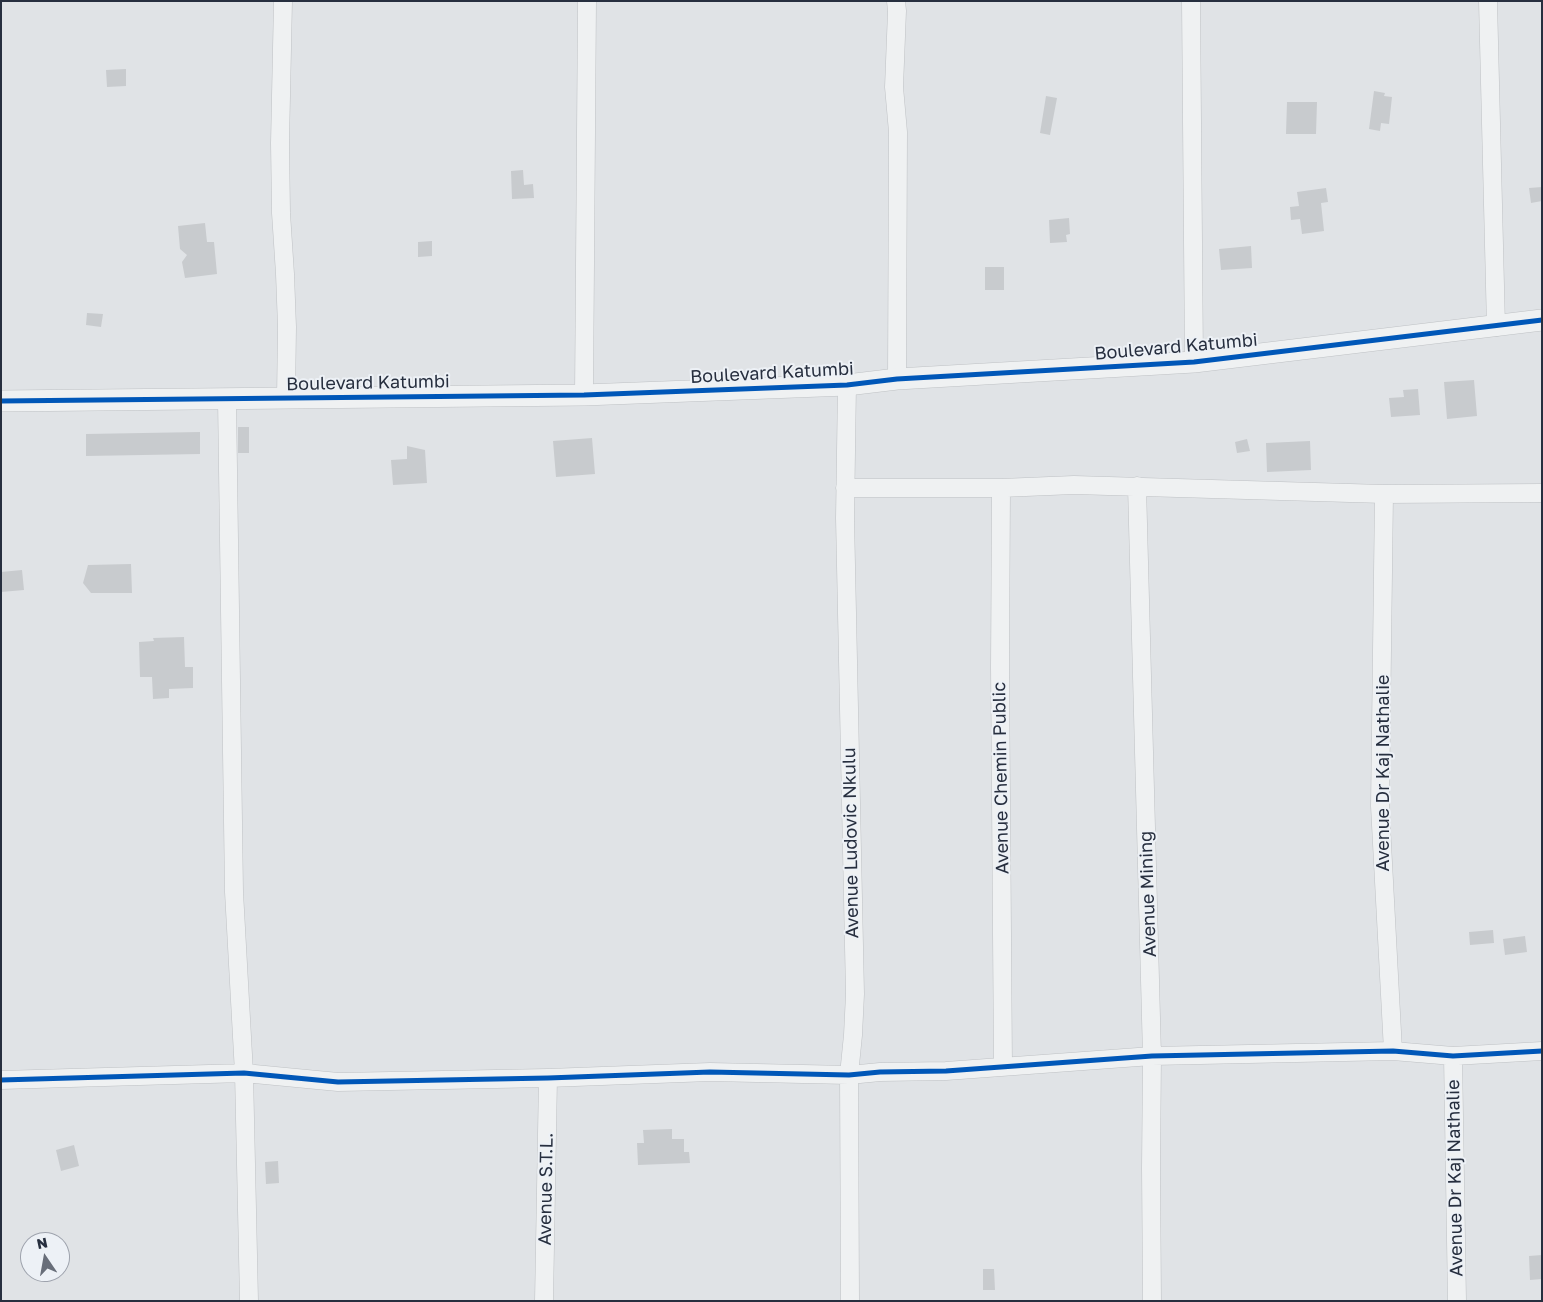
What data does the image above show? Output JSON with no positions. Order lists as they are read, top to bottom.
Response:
{
  "streets": {
    "street": [
      "Boulevard Katumbi",
      "Avenue Dr Kaj Nathalie",
      "Avenue Chemin Public",
      "Avenue Ludovic Nkulu",
      "Avenue Mining",
      "Avenue S.T.L."
    ]
  },
  "crossings": [
    ["Boulevard Katumbi", "Avenue Ludovic Nkulu"]
  ],
  "north": "top"
}
